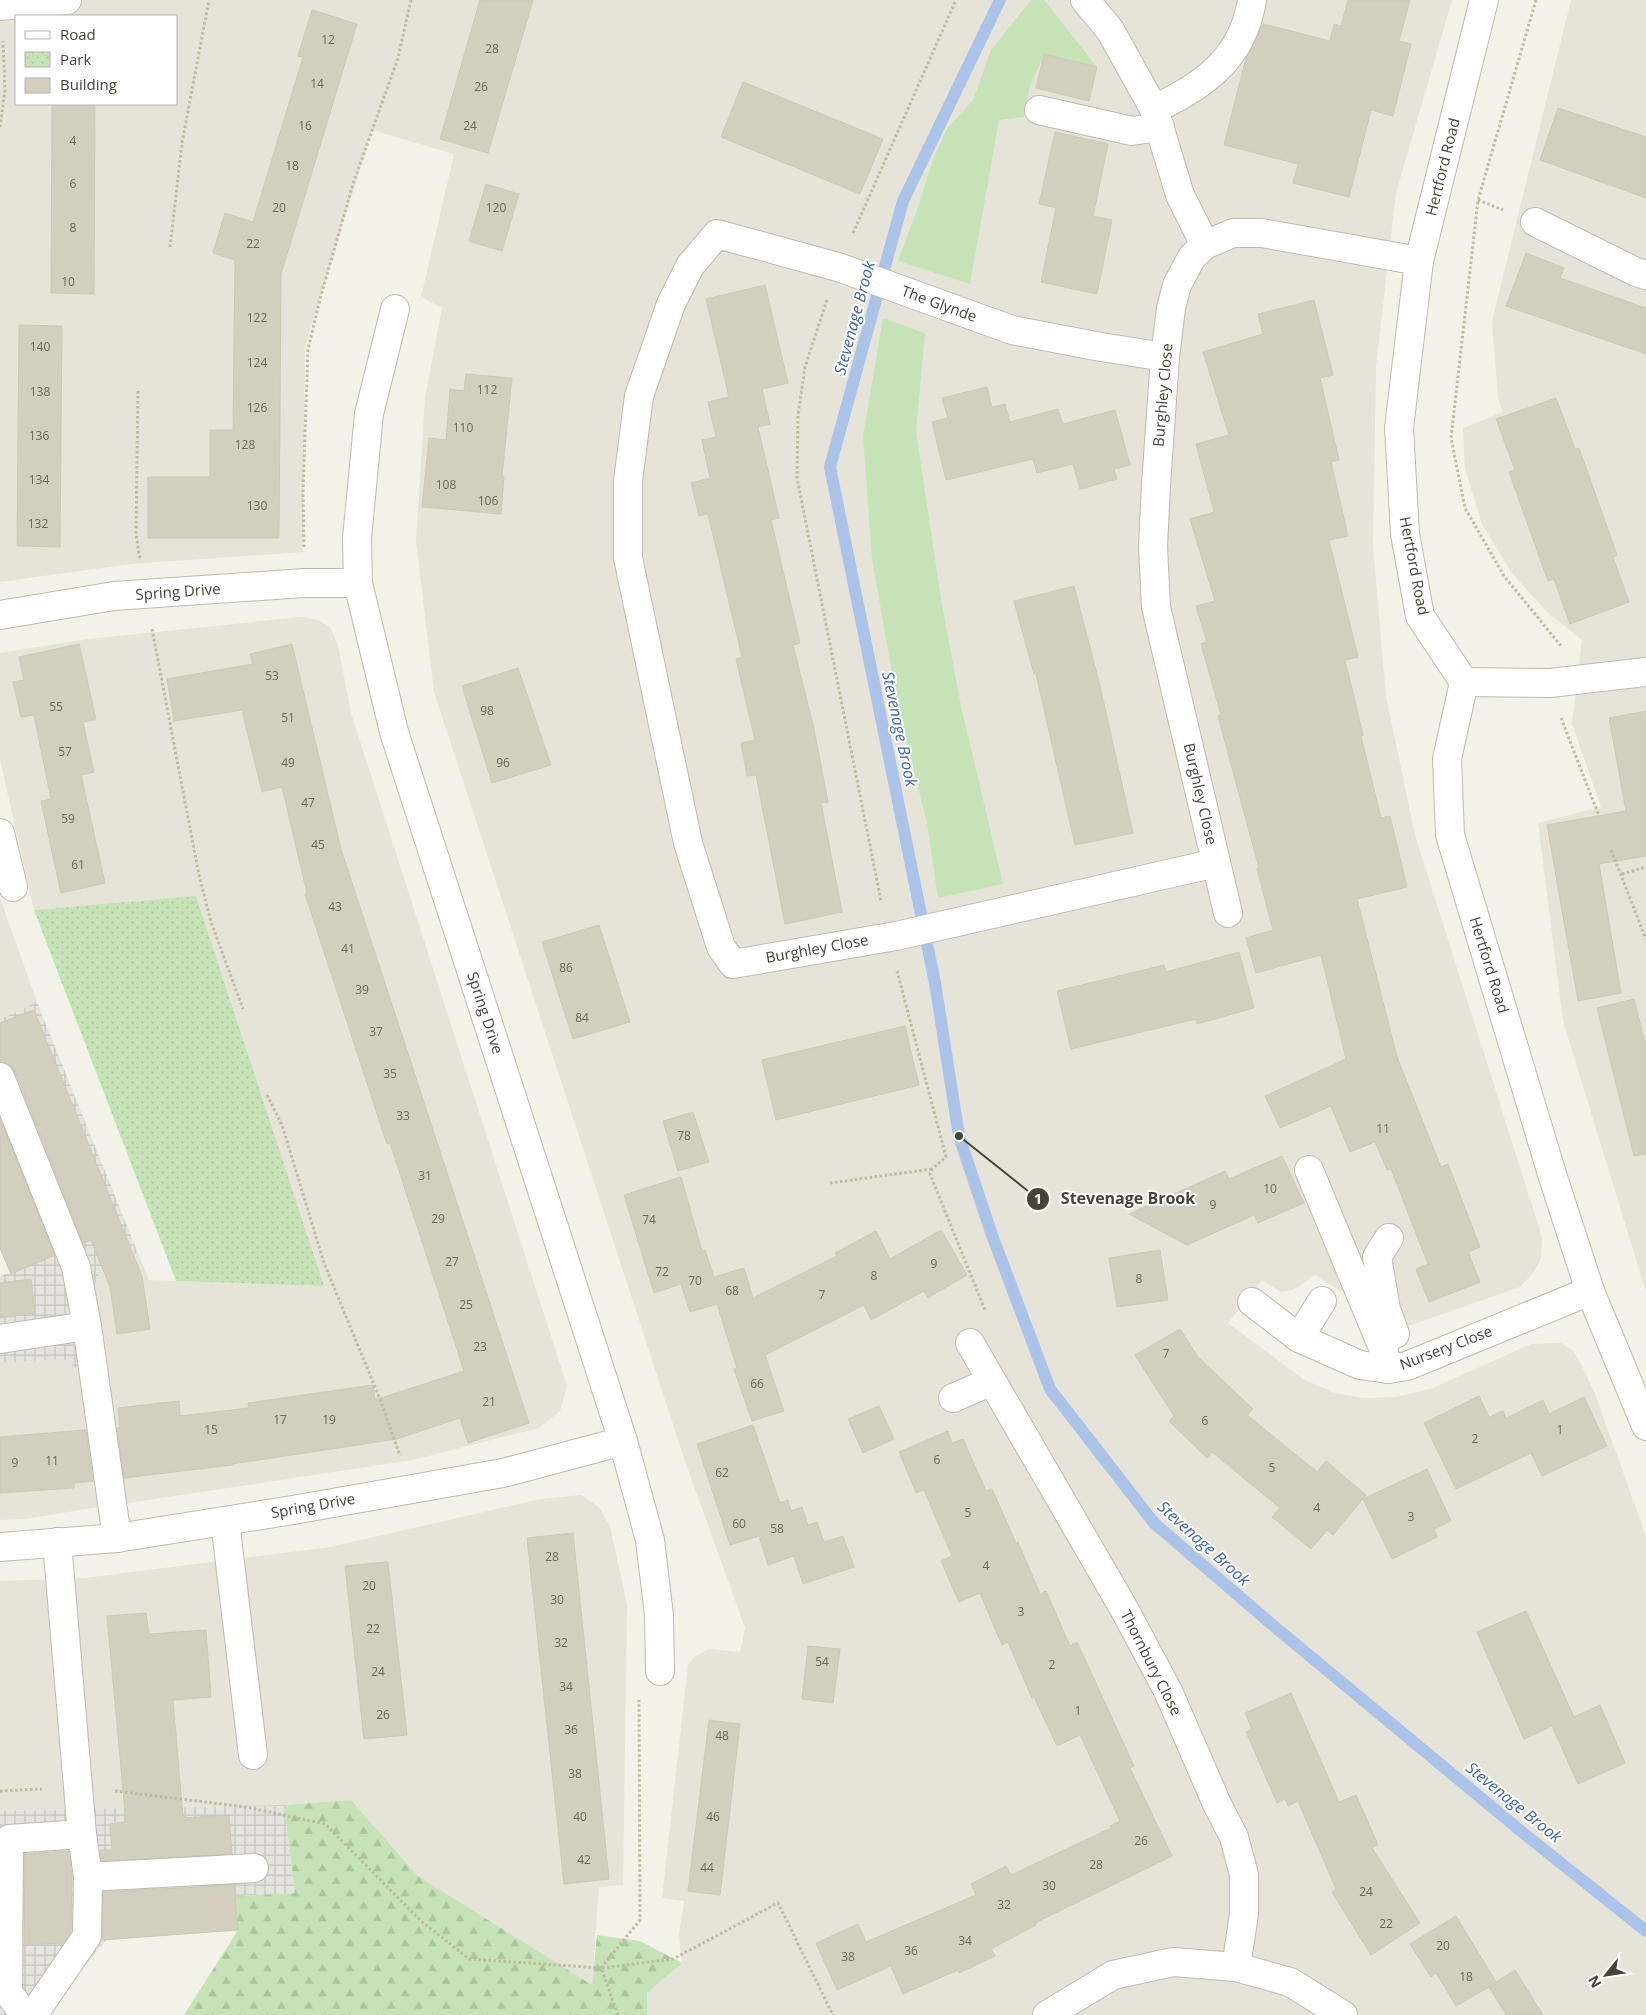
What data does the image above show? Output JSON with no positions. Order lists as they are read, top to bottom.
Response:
{
  "streets": {
    "street": [
      "Hertford Road",
      "The Glynde",
      "Burghley Close",
      "Spring Drive",
      "Nursery Close",
      "Thornbury Close"
    ]
  },
  "crossings": [
    ["Hertford Road", "Burghley Close"],
    ["Hertford Road", "Nursery Close"],
    ["The Glynde", "Burghley Close"]
  ],
  "water": ["Stevenage Brook"],
  "places": ["Stevenage Brook"],
  "house_numbers": [
    "12",
    "28",
    "14",
    "26",
    "16",
    "24",
    "4",
    "18",
    "6",
    "20",
    "120",
    "8",
    "22",
    "10",
    "122",
    "140",
    "124",
    "112",
    "138",
    "126",
    "110",
    "136",
    "128",
    "134",
    "108",
    "106",
    "130",
    "132",
    "53",
    "55",
    "98",
    "51",
    "57",
    "49",
    "96",
    "47",
    "59",
    "45",
    "61",
    "43",
    "41",
    "86",
    "39",
    "84",
    "37",
    "35",
    "33",
    "11",
    "78",
    "31",
    "10",
    "9",
    "29",
    "74",
    "27",
    "9",
    "72",
    "8",
    "8",
    "70",
    "68",
    "7",
    "25",
    "23",
    "7",
    "66",
    "21",
    "17",
    "19",
    "6",
    "15",
    "1",
    "2",
    "6",
    "11",
    "9",
    "5",
    "62",
    "4",
    "5",
    "3",
    "60",
    "58",
    "28",
    "4",
    "20",
    "30",
    "3",
    "22",
    "32",
    "54",
    "2",
    "24",
    "34",
    "1",
    "26",
    "36",
    "48",
    "38",
    "40",
    "46",
    "26",
    "42",
    "28",
    "44",
    "30",
    "24",
    "32",
    "22",
    "34",
    "20",
    "36",
    "38",
    "18"
  ],
  "legend": ["Road", "Park", "Building"],
  "north": "bottom left"
}
